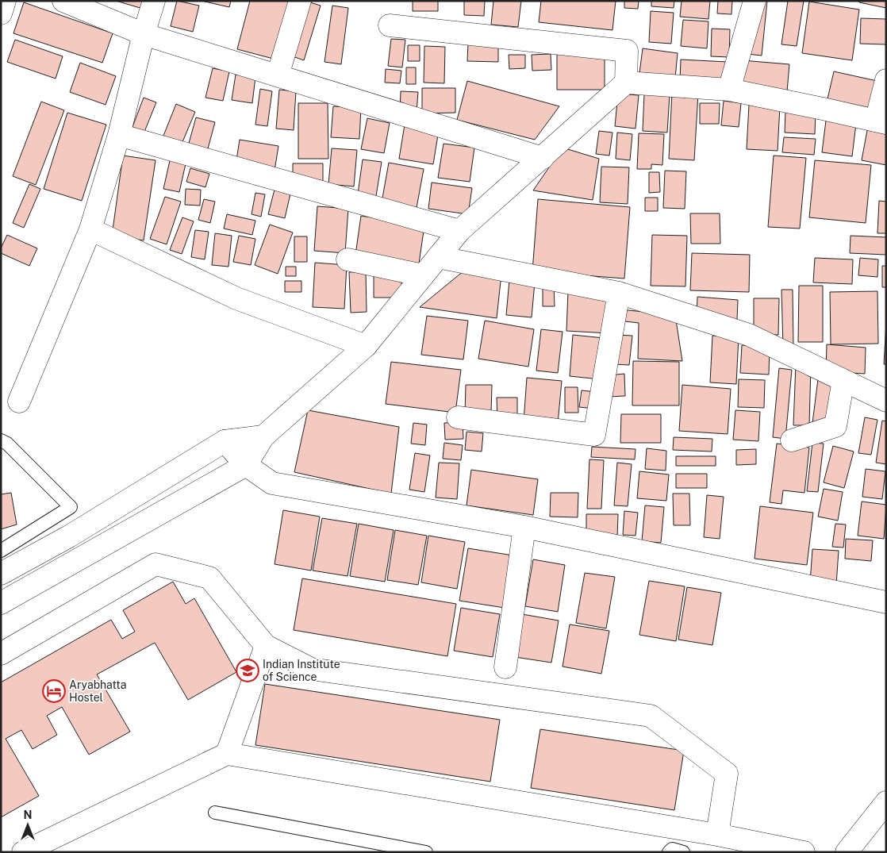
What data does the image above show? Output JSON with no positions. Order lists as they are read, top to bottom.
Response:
{
  "places": {
    "school or university": ["Indian Institute of Science"],
    "hotel": ["Aryabhatta Hostel"]
  },
  "north": "top"
}
